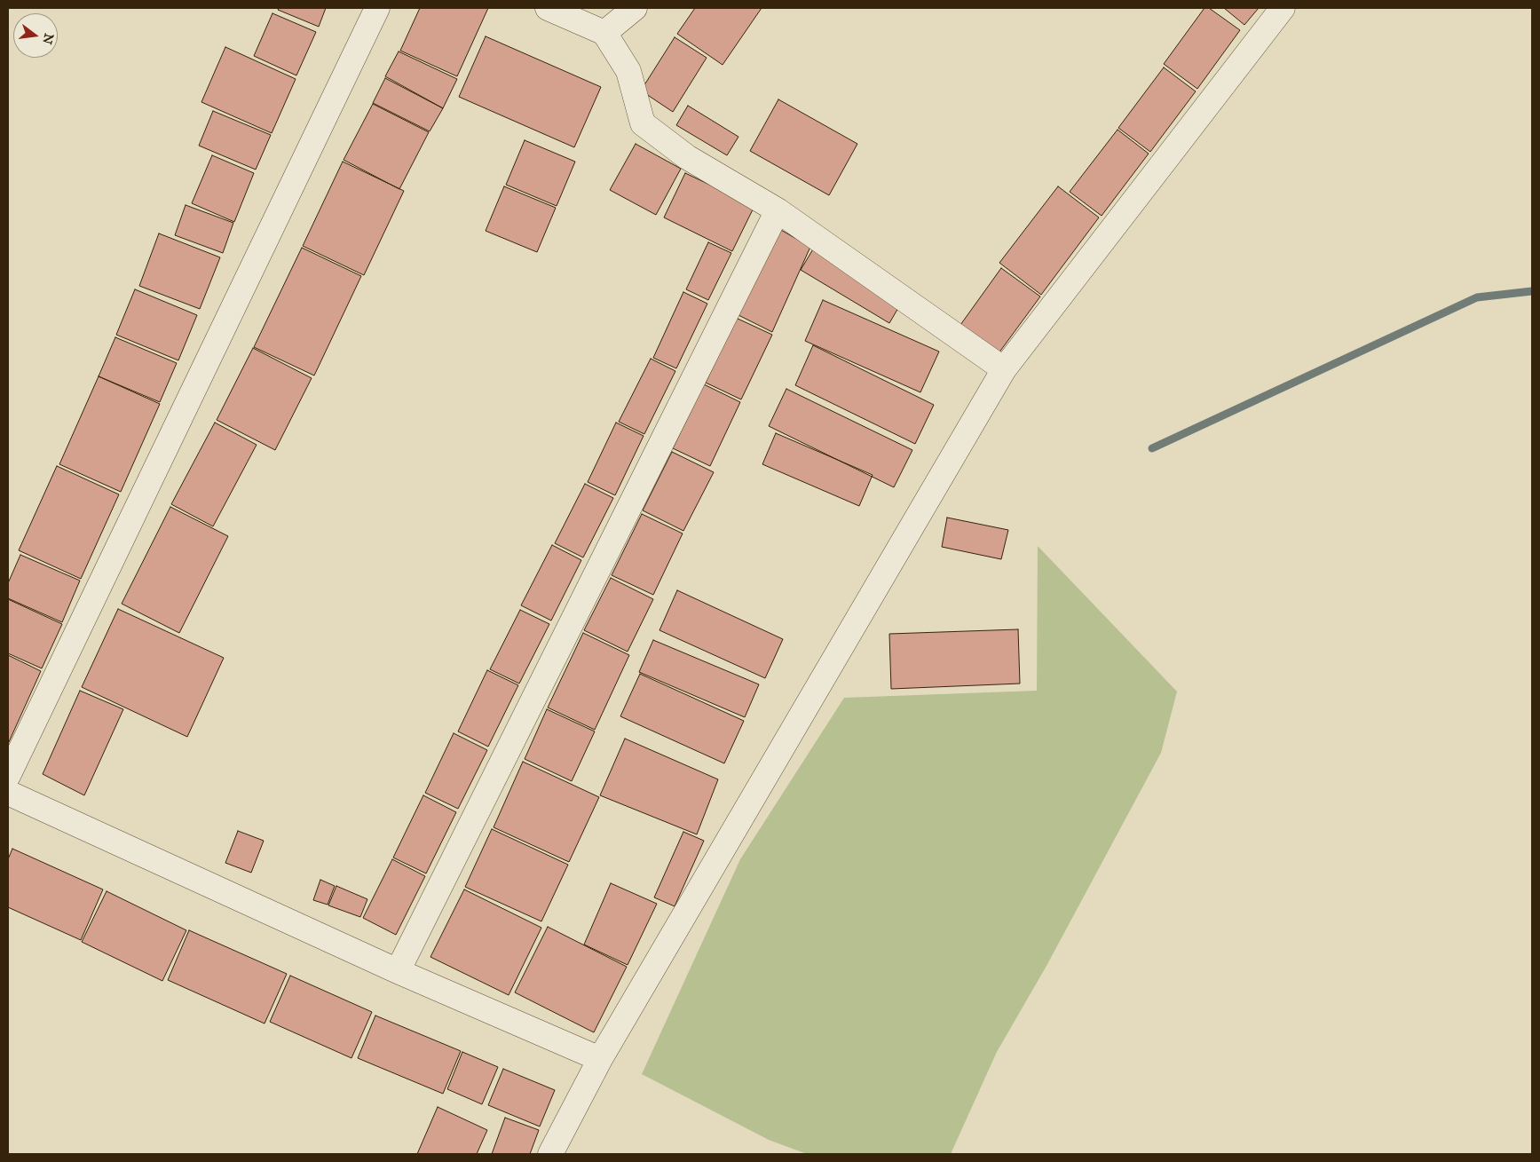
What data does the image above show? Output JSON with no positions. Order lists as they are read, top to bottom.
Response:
{
  "north": "right"
}
